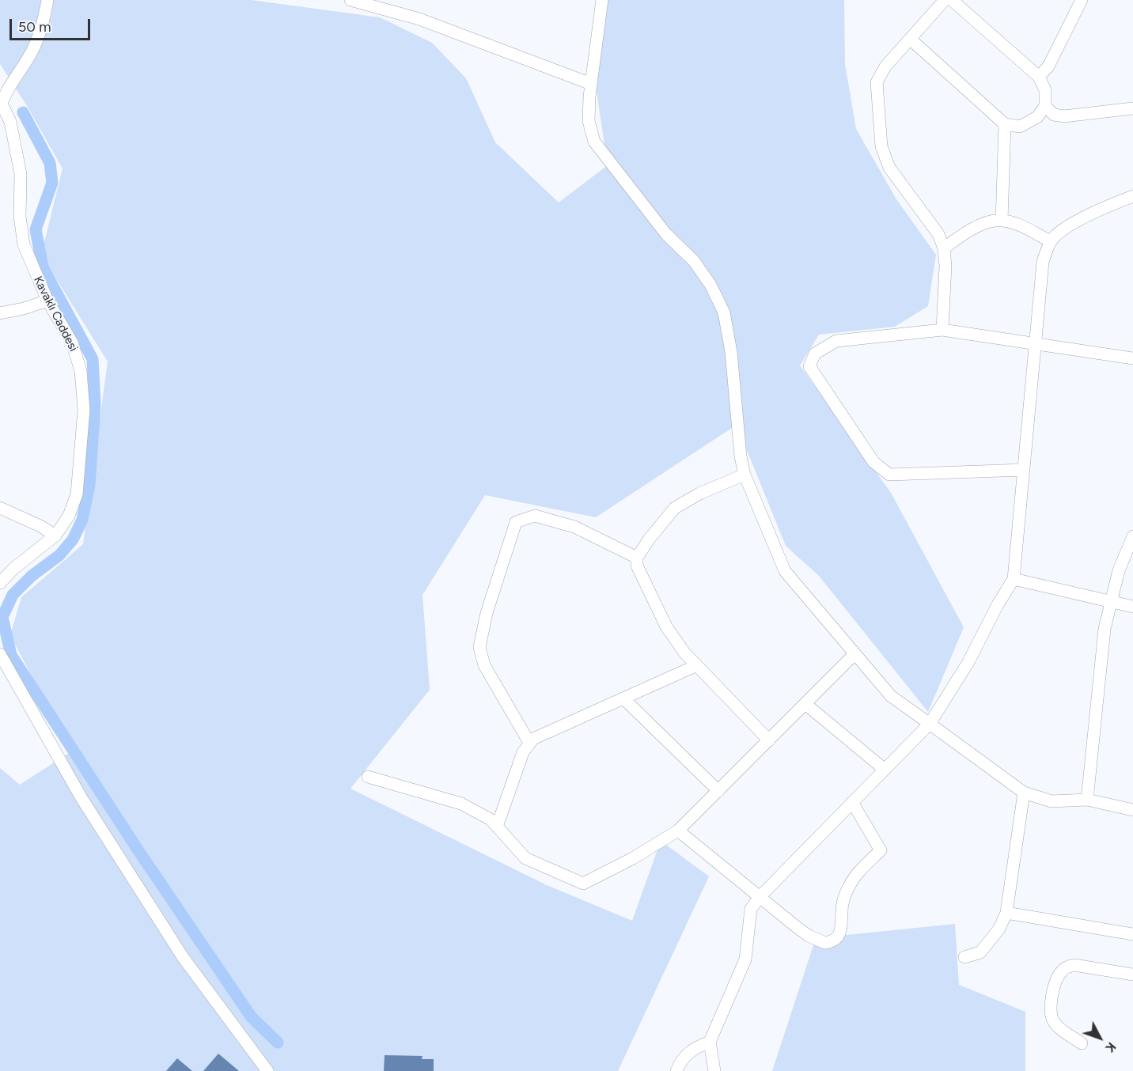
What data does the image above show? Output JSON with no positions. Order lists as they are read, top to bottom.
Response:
{
  "streets": {
    "street": ["Kavaklı Caddesi"]
  },
  "scale_bar": "50 m",
  "north": "bottom right"
}
